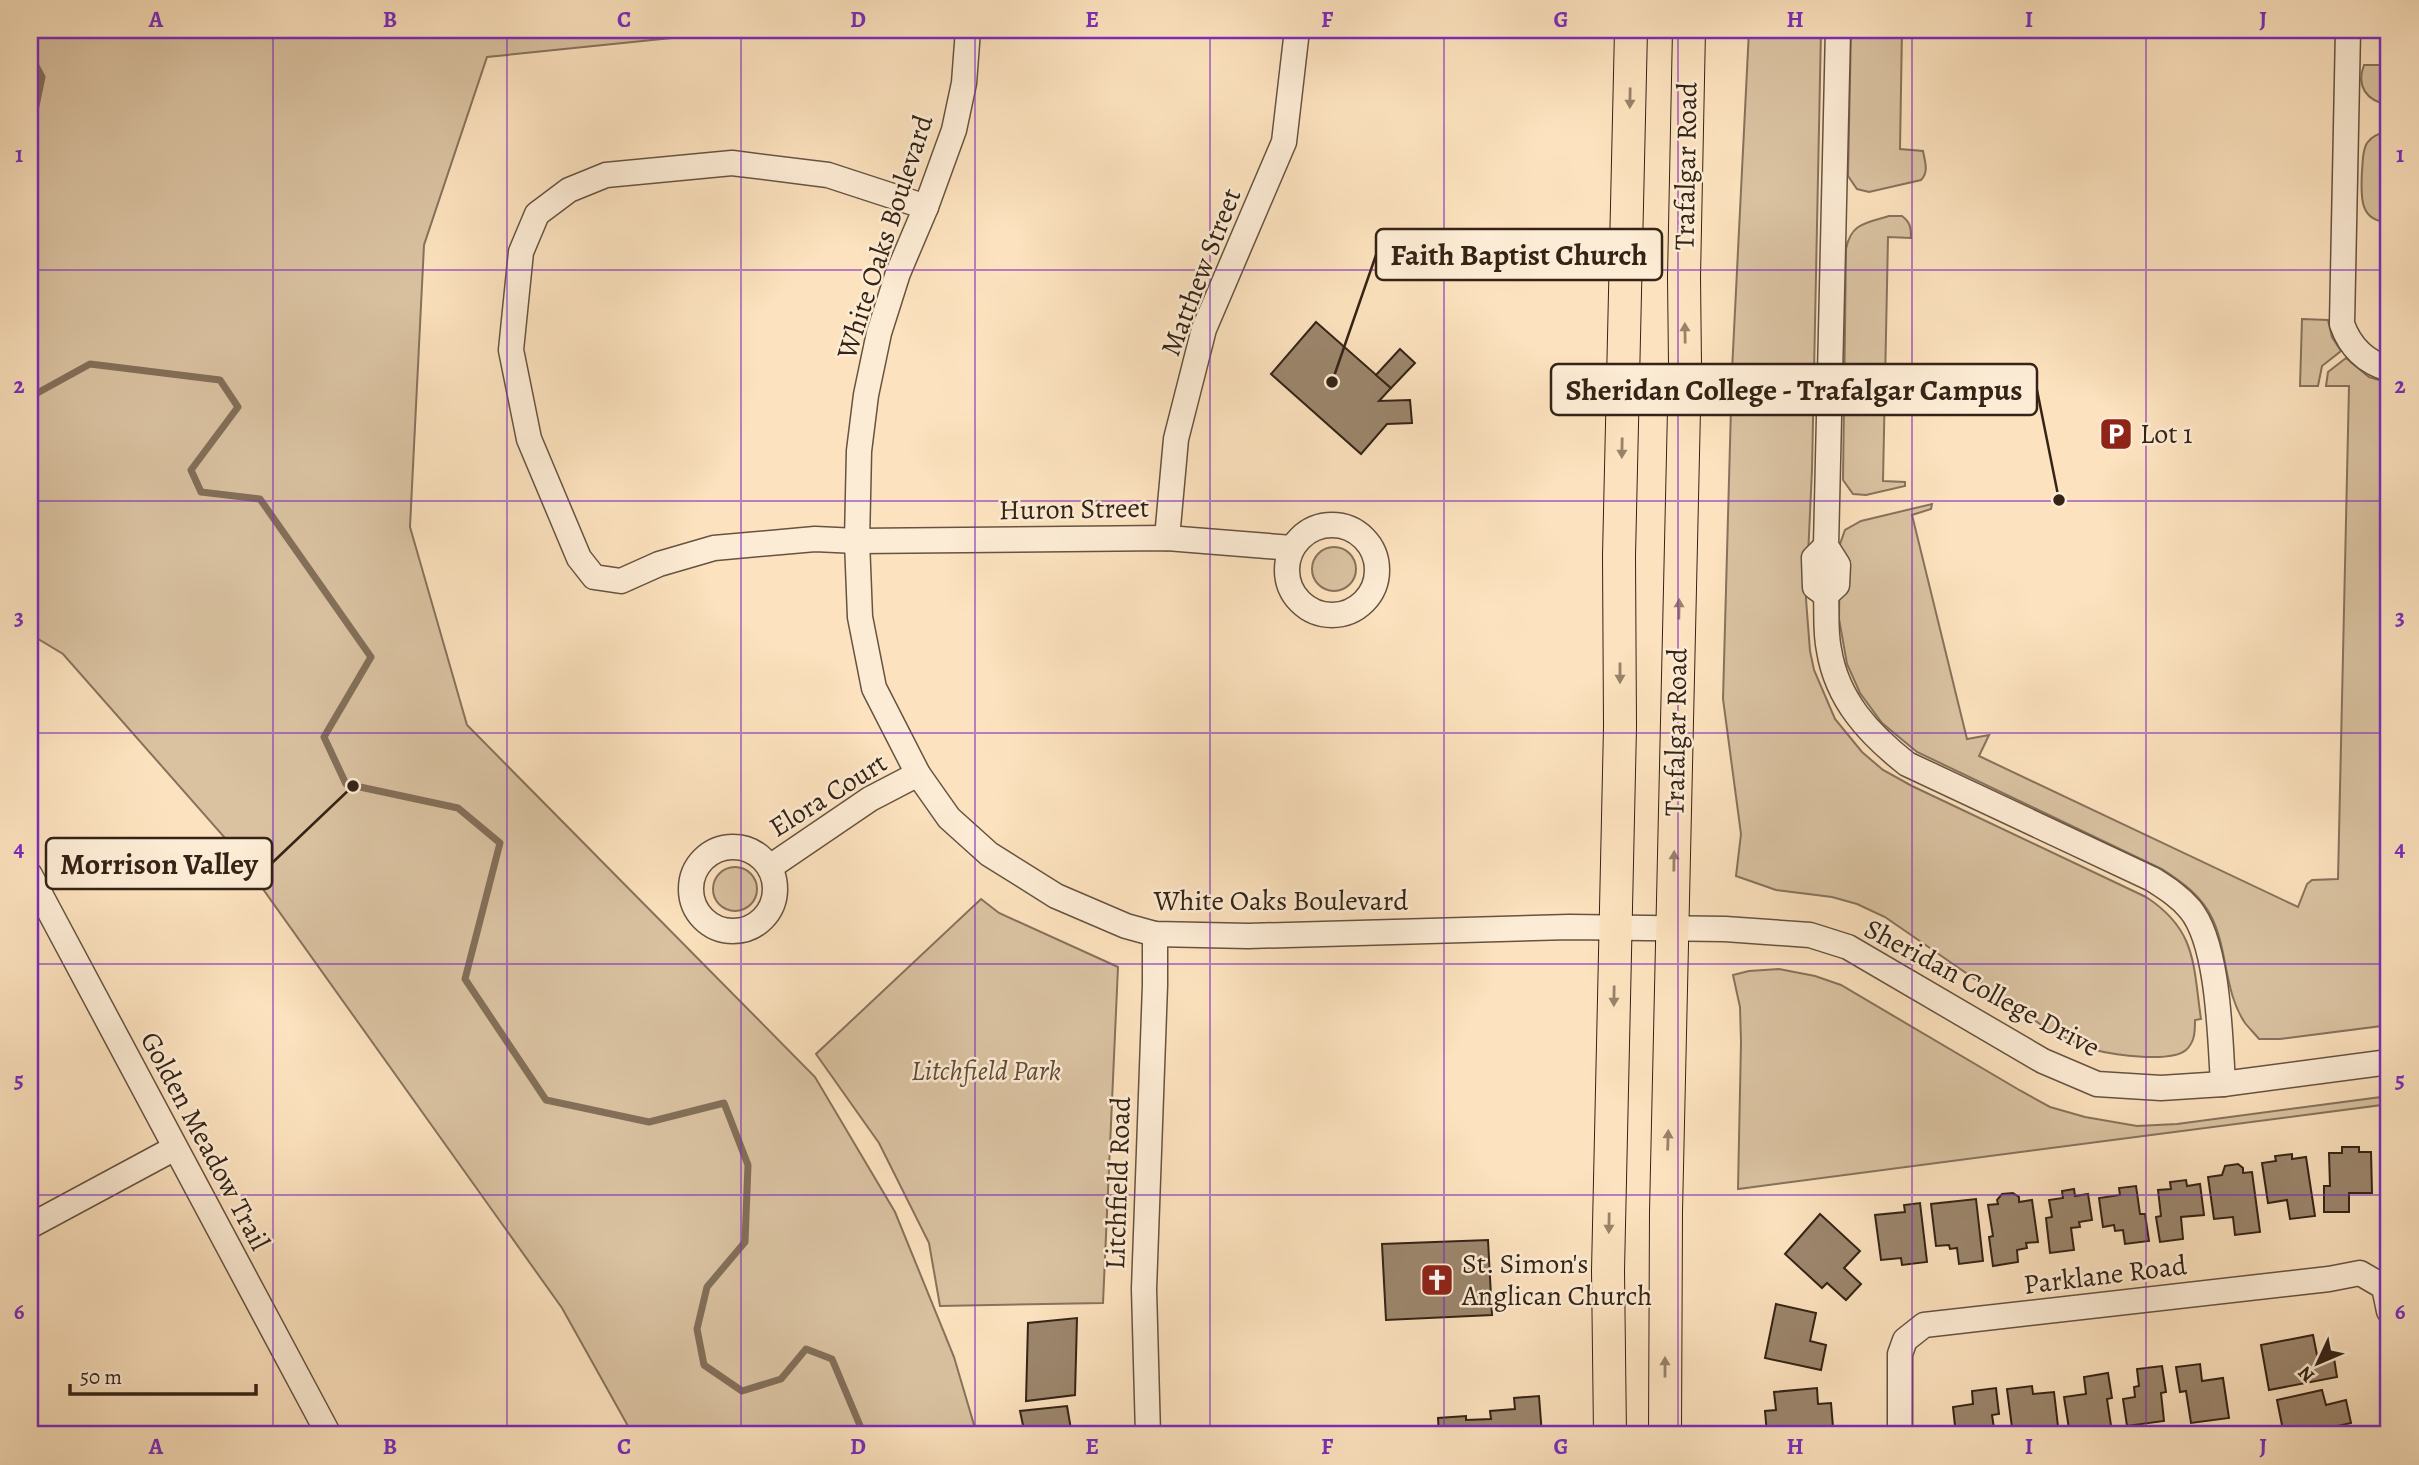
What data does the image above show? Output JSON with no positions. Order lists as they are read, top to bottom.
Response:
{
  "streets": {
    "main road": ["Trafalgar Road"],
    "street": [
      "White Oaks Boulevard",
      "Matthew Street",
      "Huron Street",
      "Elora Court",
      "Sheridan College Drive",
      "Golden Meadow Trail",
      "Litchfield Road",
      "Parklane Road"
    ]
  },
  "crossings": [
    ["Trafalgar Road", "White Oaks Boulevard"],
    ["Trafalgar Road", "Sheridan College Drive"],
    ["White Oaks Boulevard", "Huron Street"],
    ["White Oaks Boulevard", "Elora Court"],
    ["White Oaks Boulevard", "Sheridan College Drive"],
    ["White Oaks Boulevard", "Litchfield Road"],
    ["Matthew Street", "Huron Street"]
  ],
  "parks": ["Litchfield Park"],
  "places": {
    "other": ["Faith Baptist Church", "Sheridan College - Trafalgar Campus", "Morrison Valley"],
    "parking": ["Lot 1"],
    "church": ["St. Simon's Anglican Church"]
  },
  "scale_bar": "50 m",
  "north": "bottom left",
  "grid": {
    "columns": [
      "A",
      "B",
      "C",
      "D",
      "E",
      "F",
      "G",
      "H",
      "I",
      "J"
    ],
    "rows": [
      "1",
      "2",
      "3",
      "4",
      "5",
      "6"
    ]
  }
}
